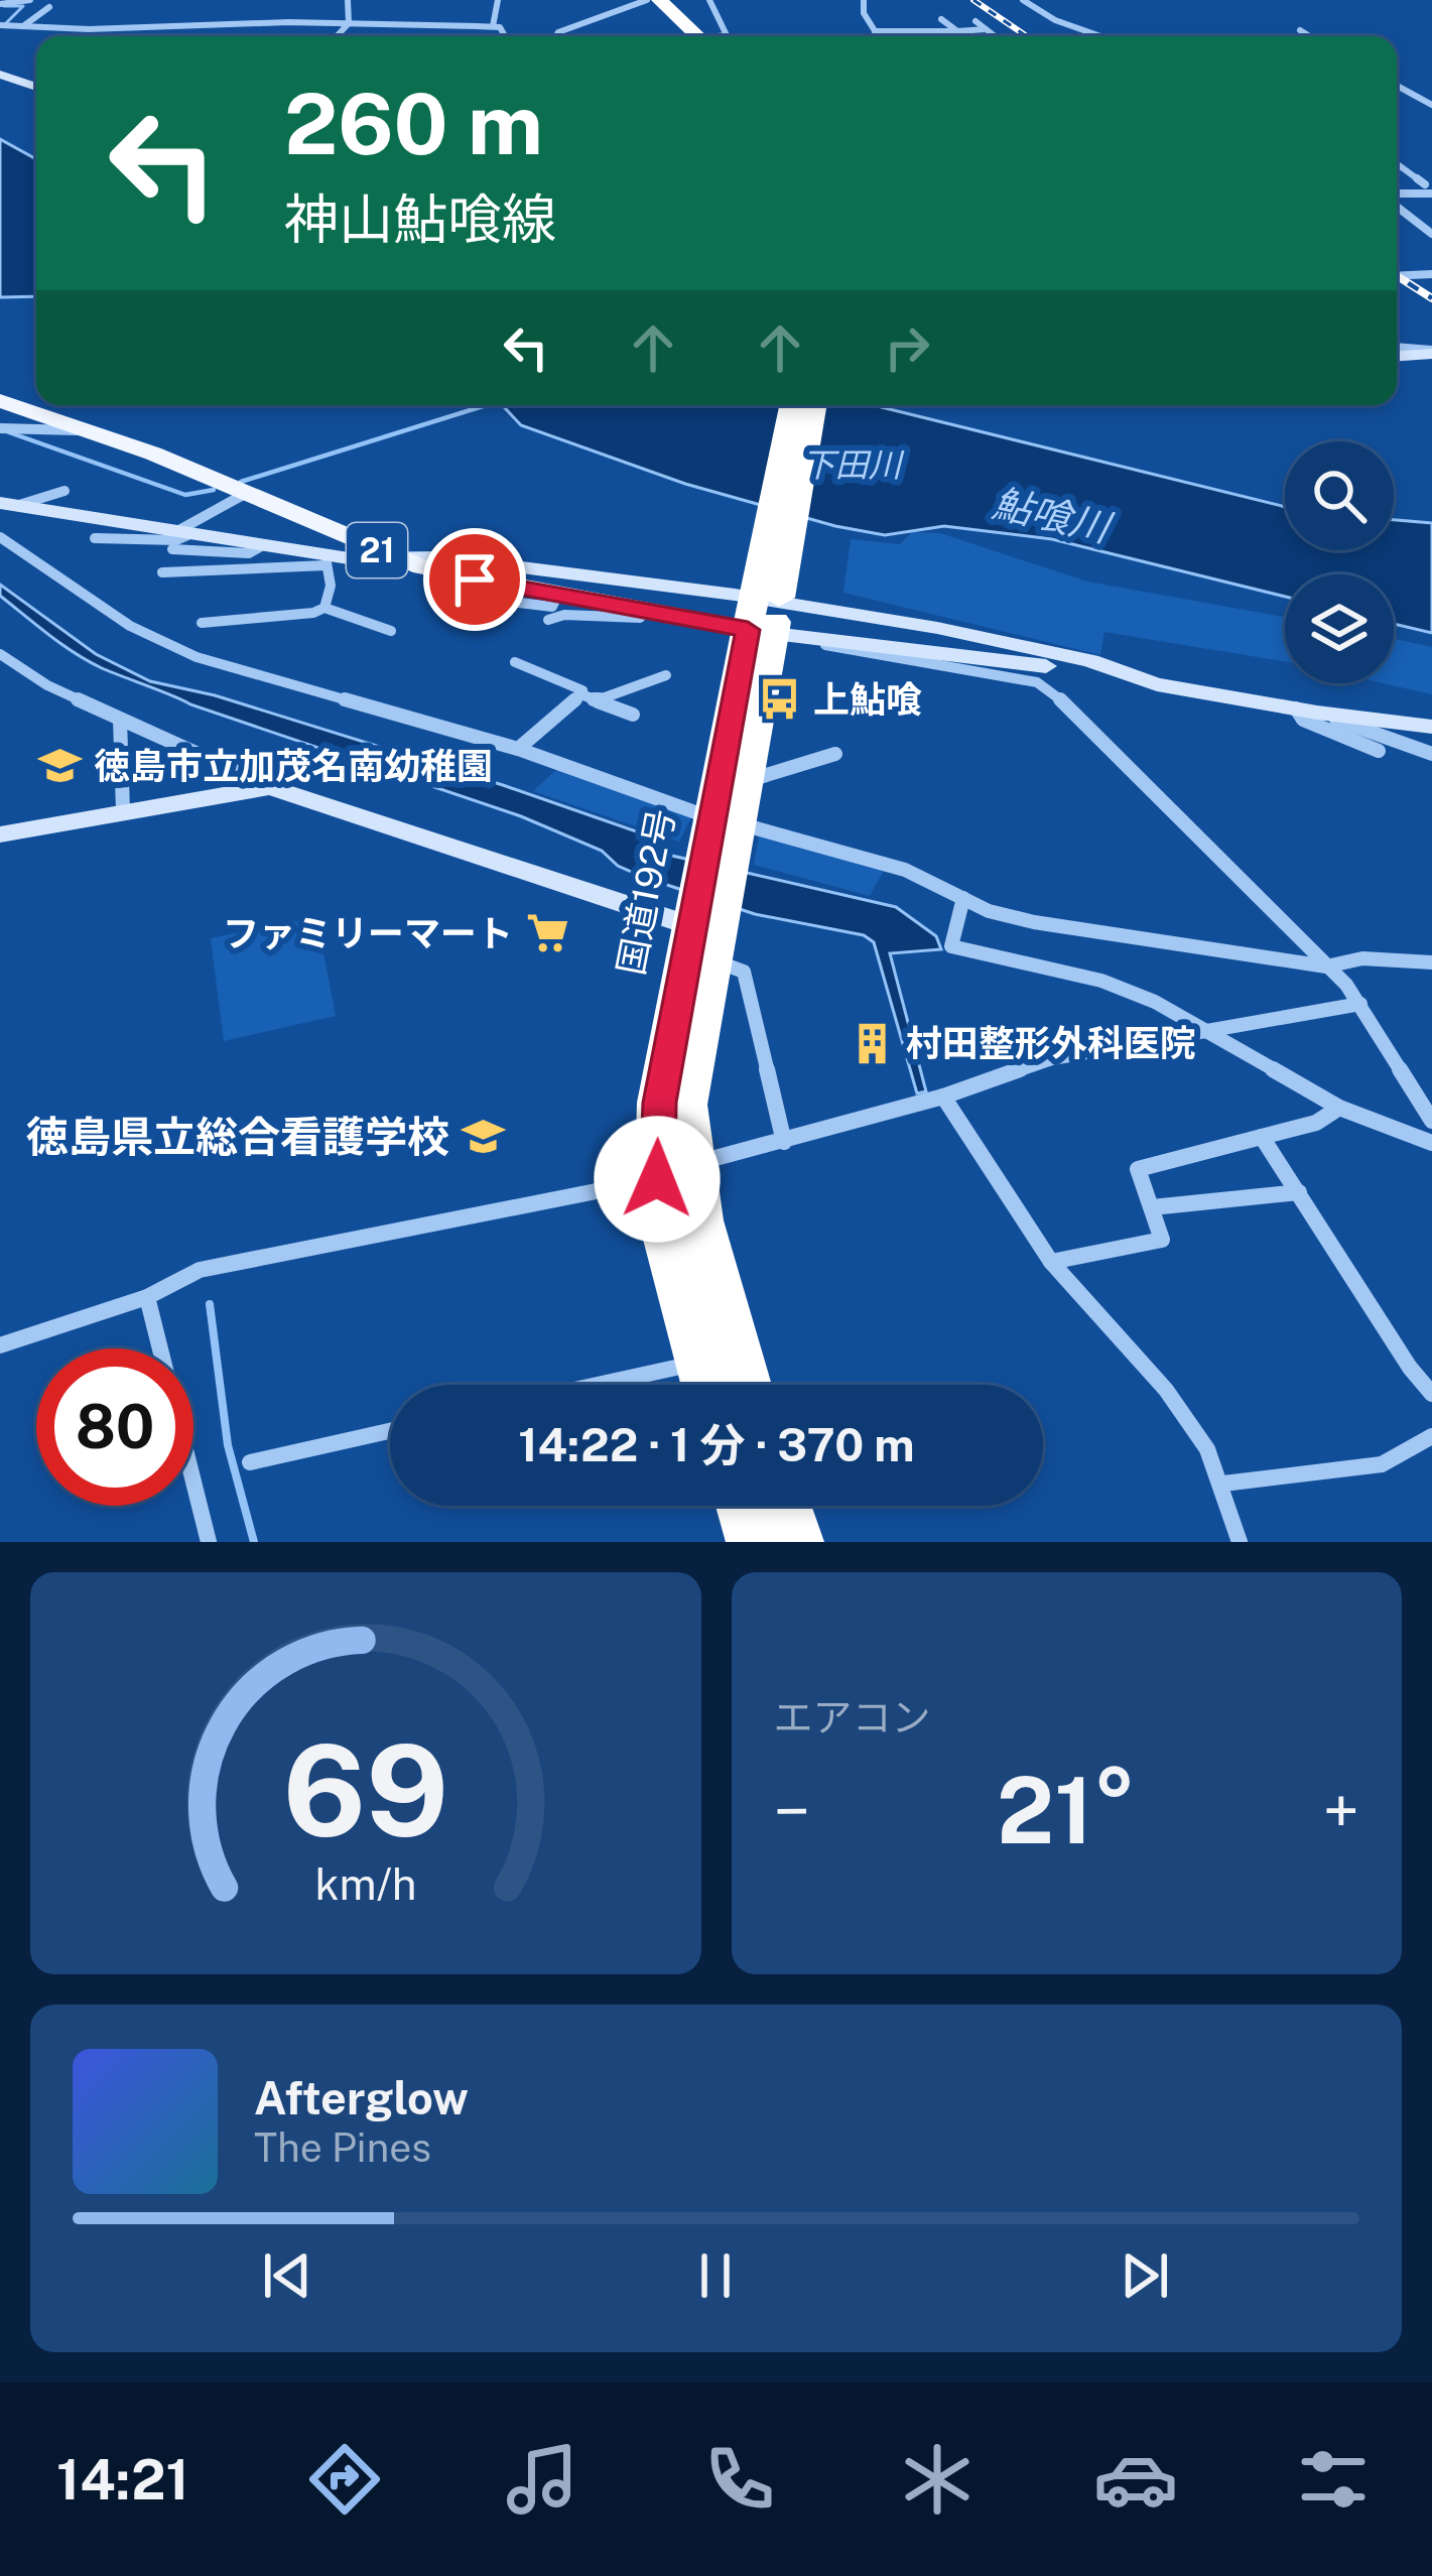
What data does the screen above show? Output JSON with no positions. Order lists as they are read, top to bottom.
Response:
{
  "streets": {
    "highway": ["国道192号"],
    "main road": ["21"]
  },
  "crossings": [
    ["21", "国道192号"]
  ],
  "water": ["下田川", "鮎喰川"],
  "places": {
    "bus stop": ["上鮎喰"],
    "school or university": ["徳島市立加茂名南幼稚園", "徳島県立総合看護学校"],
    "supermarket": ["ファミリーマート"],
    "building": ["村田整形外科医院"]
  },
  "page": {
    "turn": ["260 m", "神山鮎喰線"],
    "limit": "80",
    "trip": "14:22 · 1 分 · 370 m",
    "tile": "エアコン",
    "heat": ["−", "21°", "+"],
    "song": ["Afterglow", "The Pines"],
    "tabs": "14:21",
    "gauge": ["69", "km/h"]
  }
}
